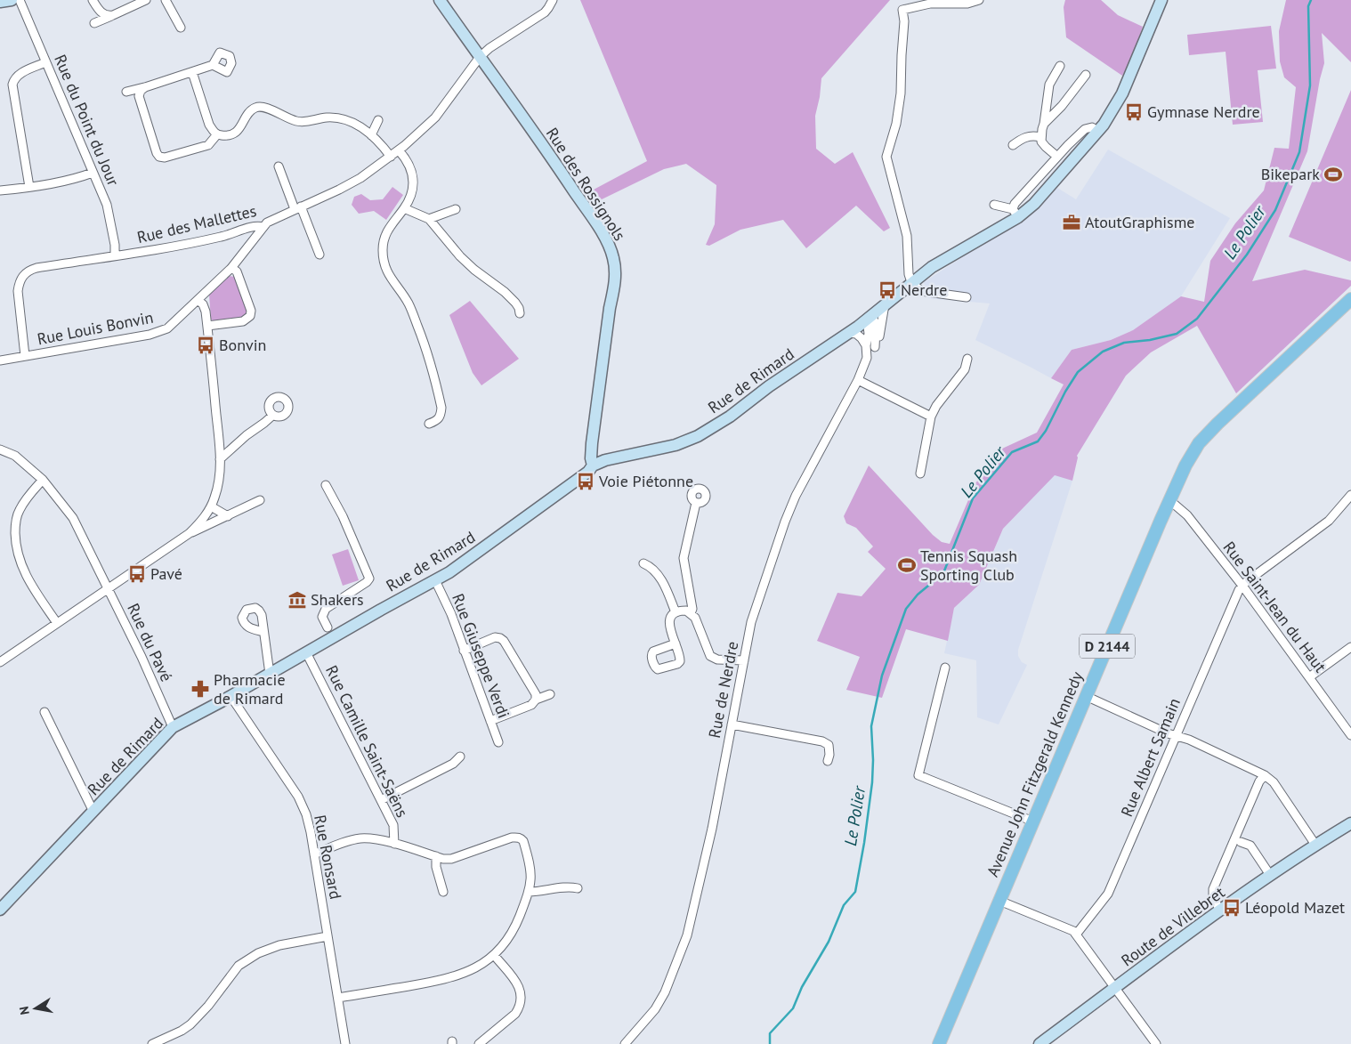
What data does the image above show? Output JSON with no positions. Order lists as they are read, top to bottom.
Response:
{
  "streets": {
    "main road": ["D 2144", "Avenue John Fitzgerald Kennedy"],
    "street": [
      "Rue du Point du Jour",
      "Rue des Rossignols",
      "Rue des Mallettes",
      "Rue Louis Bonvin",
      "Rue de Rimard",
      "Rue Saint-Jean du Haut",
      "Rue du Pavé",
      "Rue Giuseppe Verdi",
      "Rue de Nerdre",
      "Rue Camille Saint-Saëns",
      "Rue Albert Samain",
      "Rue Ronsard",
      "Route de Villebret"
    ]
  },
  "crossings": [
    ["Rue du Point du Jour", "Rue des Mallettes"],
    ["Rue des Rossignols", "Rue des Mallettes"],
    ["Rue des Rossignols", "Rue de Rimard"],
    ["Rue des Mallettes", "Rue Louis Bonvin"],
    ["Rue de Rimard", "Rue du Pavé"],
    ["Rue de Rimard", "Rue Giuseppe Verdi"],
    ["Rue de Rimard", "Rue de Nerdre"],
    ["Rue de Rimard", "Rue Camille Saint-Saëns"],
    ["Rue de Rimard", "Rue Ronsard"],
    ["Rue Saint-Jean du Haut", "Rue Albert Samain"],
    ["Rue Saint-Jean du Haut", "Avenue John Fitzgerald Kennedy"]
  ],
  "water": ["Le Polier"],
  "places": {
    "bus stop": [
      "Gymnase Nerdre",
      "Nerdre",
      "Bonvin",
      "Voie Piétonne",
      "Pavé",
      "Léopold Mazet"
    ],
    "sports": ["Bikepark", "Tennis Squash Sporting Club"],
    "office": ["AtoutGraphisme"],
    "museum": ["Shakers"],
    "pharmacy": ["Pharmacie de Rimard"]
  },
  "north": "left"
}
